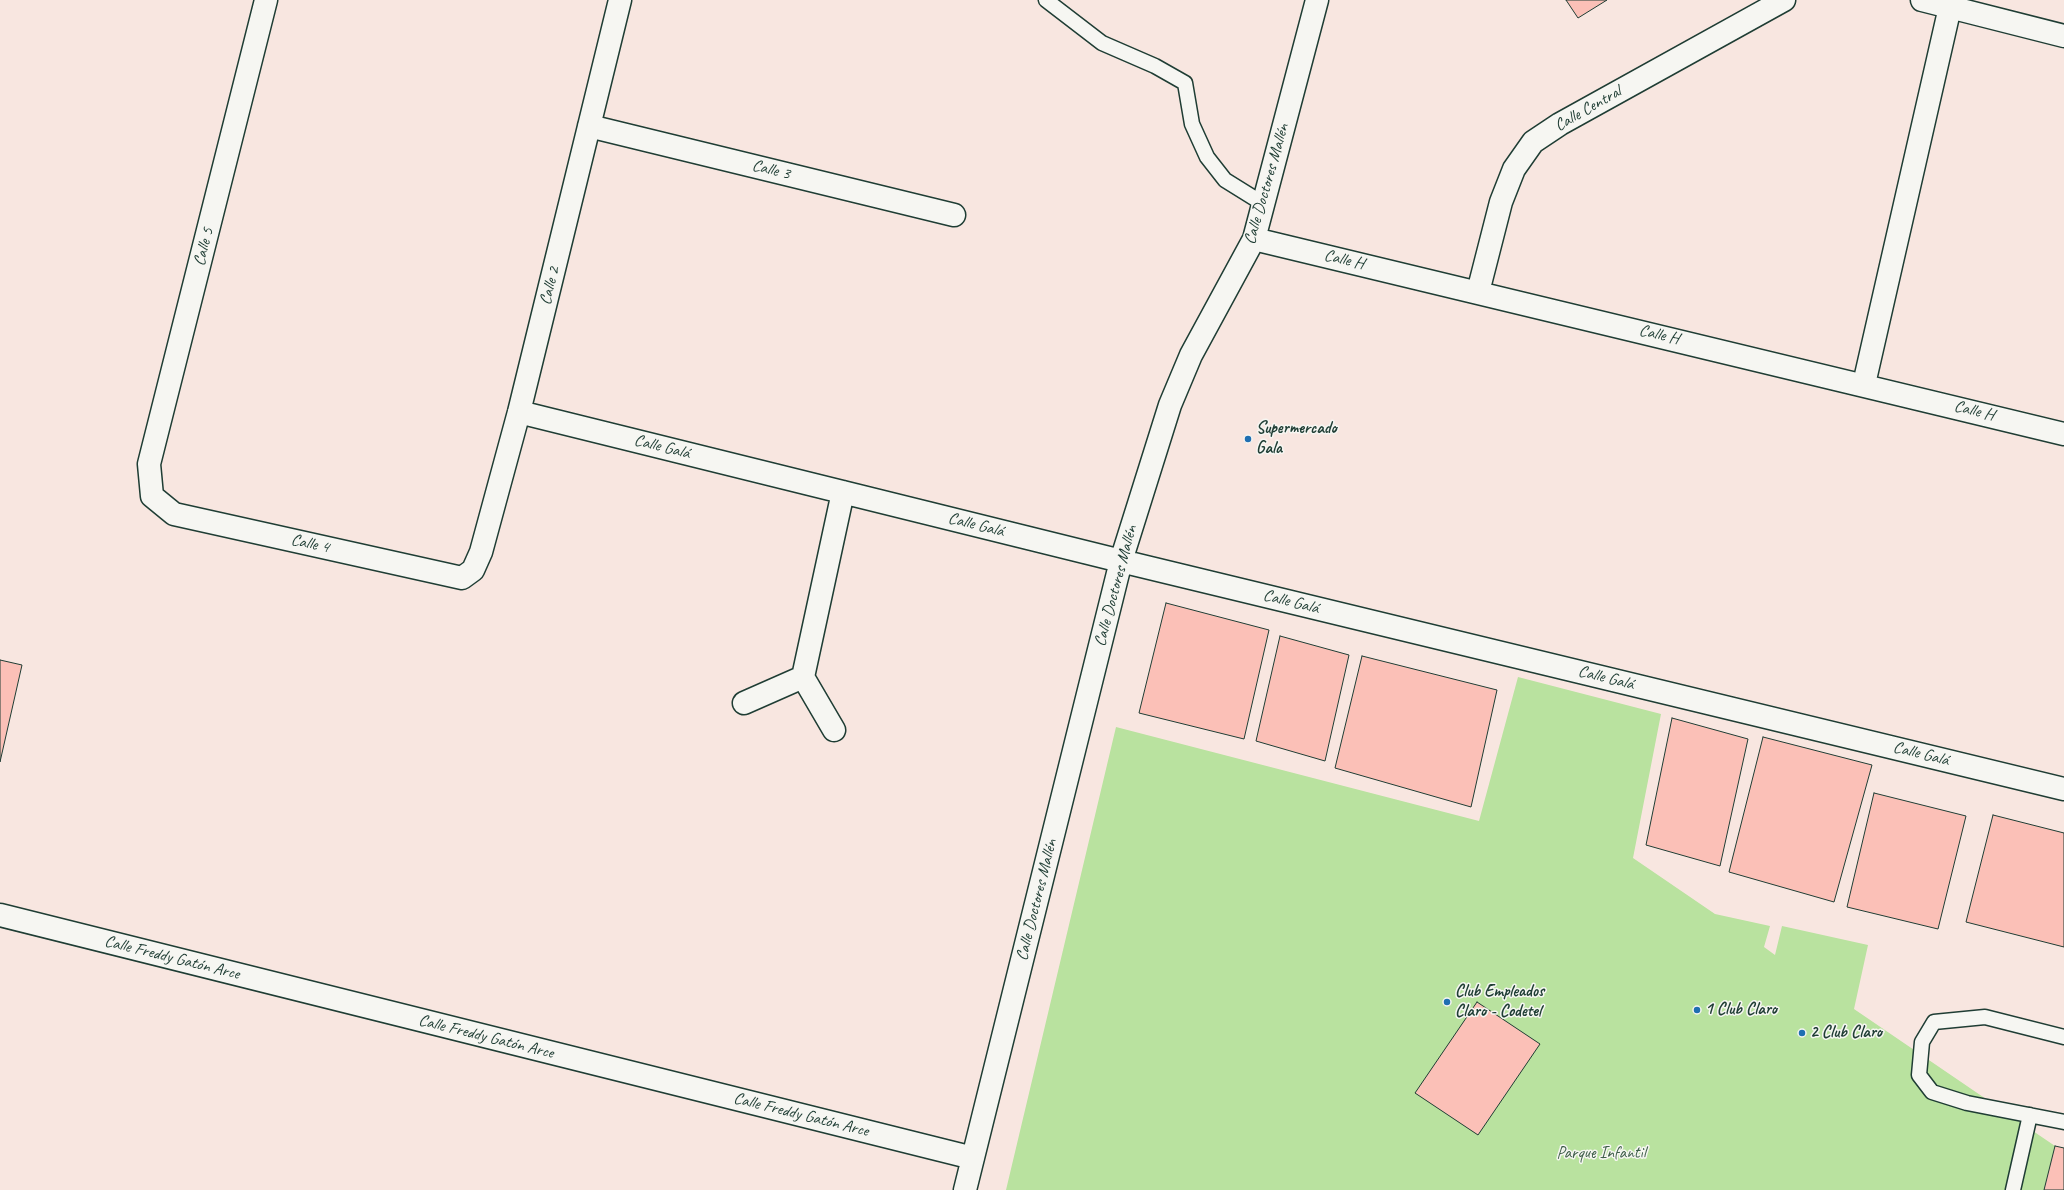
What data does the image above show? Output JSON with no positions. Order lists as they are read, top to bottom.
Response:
{
  "streets": {
    "street": [
      "Calle Central",
      "Calle 3",
      "Calle Doctores Mallén",
      "Calle 5",
      "Calle H",
      "Calle 2",
      "Calle Galá",
      "Calle 4",
      "Calle Freddy Gatón Arce"
    ]
  },
  "crossings": [
    ["Calle Central", "Calle H"],
    ["Calle 3", "Calle 2"],
    ["Calle Doctores Mallén", "Calle H"],
    ["Calle Doctores Mallén", "Calle Galá"],
    ["Calle Doctores Mallén", "Calle Freddy Gatón Arce"],
    ["Calle 5", "Calle 4"],
    ["Calle 2", "Calle Galá"],
    ["Calle 2", "Calle 4"]
  ],
  "parks": ["Parque Infantil"],
  "places": [
    "Supermercado Gala",
    "Club Empleados Claro - Codetel",
    "1 Club Claro",
    "2 Club Claro"
  ]
}
